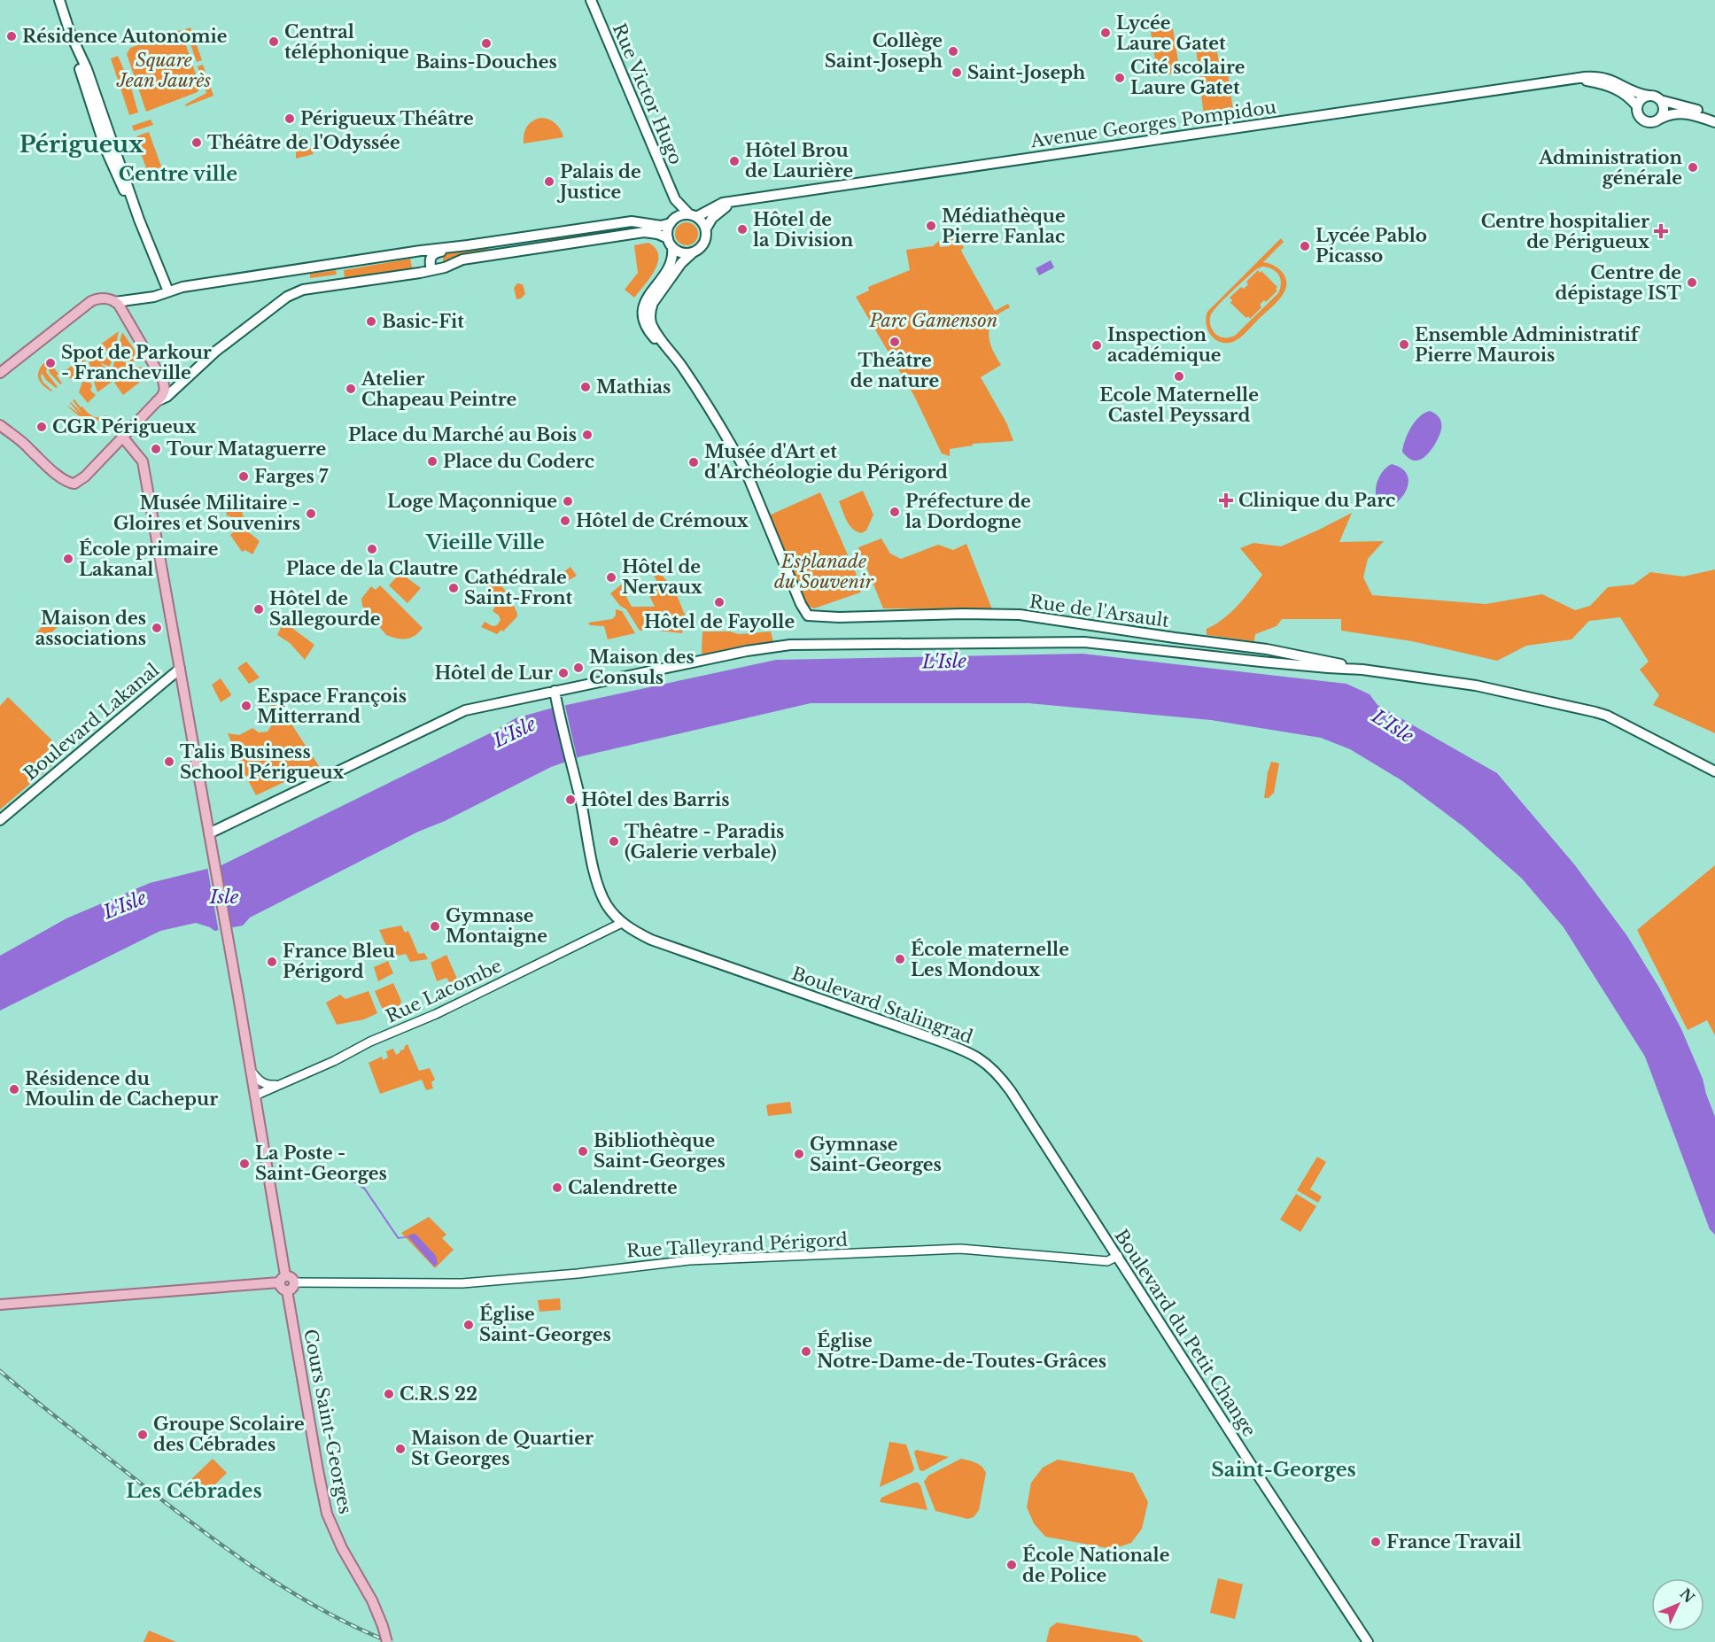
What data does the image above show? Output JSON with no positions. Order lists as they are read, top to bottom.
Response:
{
  "streets": {
    "main road": [
      "Rue Victor Hugo",
      "Avenue Georges Pompidou",
      "Rue de l'Arsault",
      "Boulevard Lakanal",
      "Boulevard Stalingrad",
      "Boulevard du Petit Change",
      "Cours Saint-Georges"
    ],
    "street": ["Rue Lacombe", "Rue Talleyrand Périgord"]
  },
  "crossings": [
    ["Rue Victor Hugo", "Avenue Georges Pompidou"],
    ["Rue Lacombe", "Boulevard Stalingrad"],
    ["Boulevard Stalingrad", "Boulevard du Petit Change"],
    ["Rue Talleyrand Périgord", "Boulevard du Petit Change"],
    ["Rue Talleyrand Périgord", "Cours Saint-Georges"]
  ],
  "districts": [
    "Périgueux",
    "Centre ville",
    "Vieille Ville",
    "Saint-Georges",
    "Les Cébrades"
  ],
  "water": ["L'Isle", "Isle"],
  "parks": ["Square Jean Jaurès", "Parc Gamenson", "Esplanade du Souvenir"],
  "places": {
    "other": [
      "Lycée Laure Gatet",
      "Résidence Autonomie",
      "Central téléphonique",
      "Bains-Douches",
      "Collège Saint-Joseph",
      "Saint-Joseph",
      "Cité scolaire Laure Gatet",
      "Périgueux Théâtre",
      "Théâtre de l'Odyssée",
      "Hôtel Brou de Laurière",
      "Administration générale",
      "Palais de Justice",
      "Médiathèque Pierre Fanlac",
      "Hôtel de la Division",
      "Lycée Pablo Picasso",
      "Centre de dépistage IST",
      "Basic-Fit",
      "Théâtre de nature",
      "Ensemble Administratif Pierre Maurois",
      "Inspection académique",
      "Spot de Parkour - Francheville",
      "Ecole Maternelle Castel Peyssard",
      "Mathias",
      "Atelier Chapeau Peintre",
      "CGR Périgueux",
      "Place du Marché au Bois",
      "Tour Mataguerre",
      "Place du Coderc",
      "Musée d'Art et d'Archéologie du Périgord",
      "Farges 7",
      "Loge Maçonnique",
      "Préfecture de la Dordogne",
      "Musée Militaire - Gloires et Souvenirs",
      "Hôtel de Crémoux",
      "Place de la Clautre",
      "École primaire Lakanal",
      "Hôtel de Nervaux",
      "Cathédrale Saint-Front",
      "Hôtel de Fayolle",
      "Hôtel de Sallegourde",
      "Maison des associations",
      "Maison des Consuls",
      "Hôtel de Lur",
      "Espace François Mitterrand",
      "Talis Business School Périgueux",
      "Hôtel des Barris",
      "Thêatre - Paradis (Galerie verbale)",
      "Gymnase Montaigne",
      "École maternelle Les Mondoux",
      "France Bleu Périgord",
      "Résidence du Moulin de Cachepur",
      "Bibliothèque Saint-Georges",
      "Gymnase Saint-Georges",
      "La Poste - Saint-Georges",
      "Calendrette",
      "Église Saint-Georges",
      "Église Notre-Dame-de-Toutes-Grâces",
      "C.R.S 22",
      "Groupe Scolaire des Cébrades",
      "Maison de Quartier St Georges",
      "France Travail",
      "École Nationale de Police"
    ],
    "health": ["Centre hospitalier de Périgueux", "Clinique du Parc"]
  },
  "north": "top right"
}
